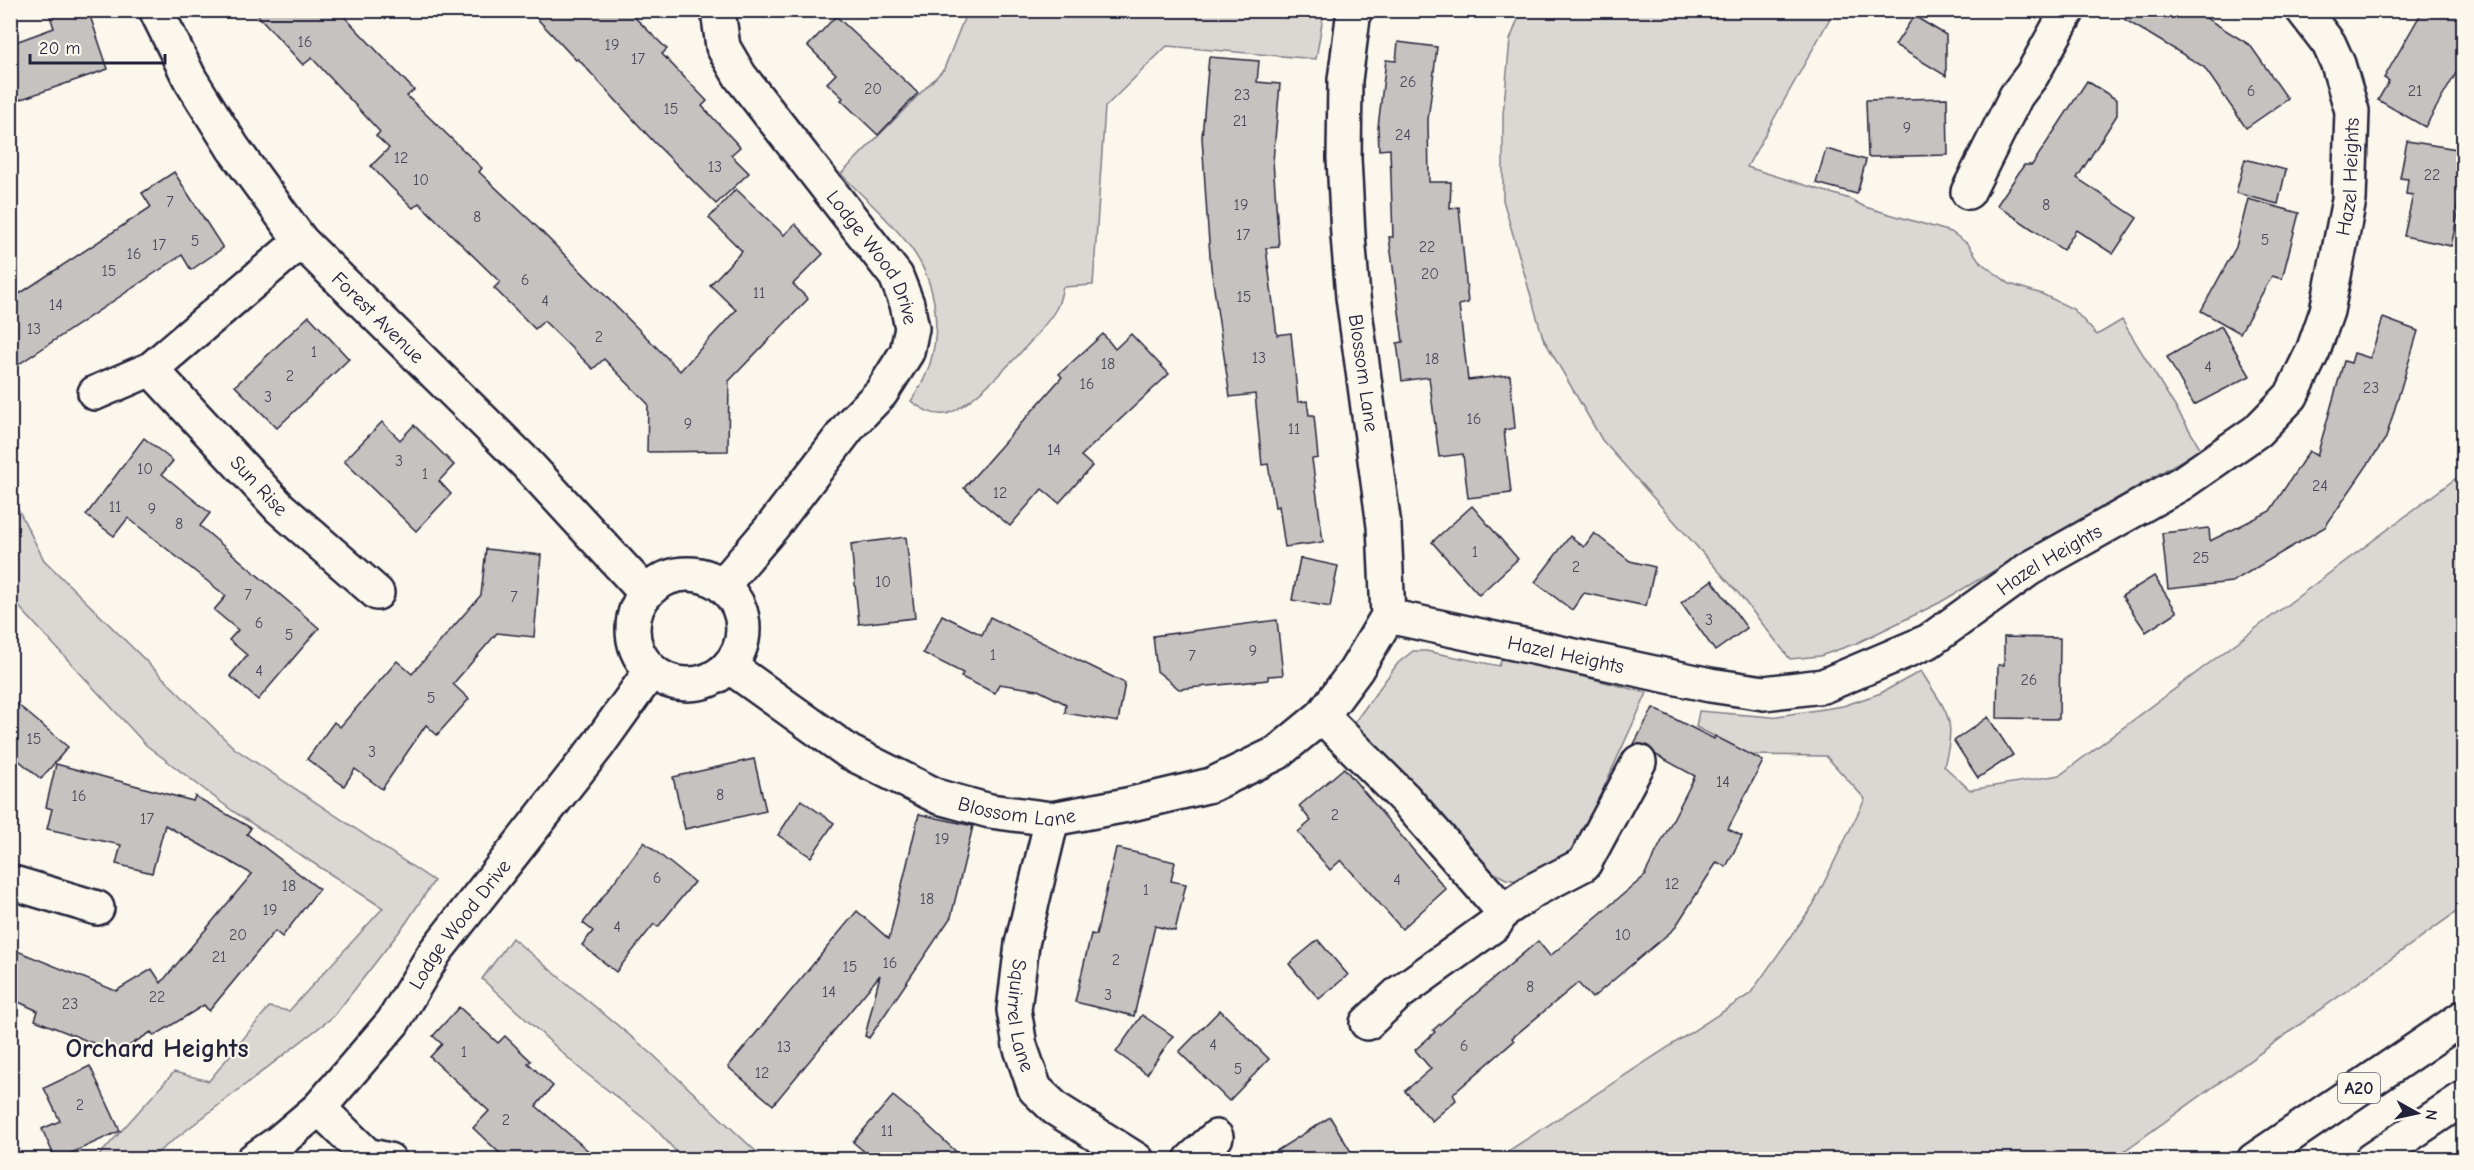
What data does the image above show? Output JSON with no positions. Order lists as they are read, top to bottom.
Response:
{
  "streets": {
    "street": [
      "Hazel Heights",
      "Lodge Wood Drive",
      "Forest Avenue",
      "Blossom Lane",
      "Sun Rise",
      "Squirrel Lane",
      "A20"
    ]
  },
  "crossings": [
    ["Hazel Heights", "Blossom Lane"],
    ["Lodge Wood Drive", "Forest Avenue"],
    ["Lodge Wood Drive", "Blossom Lane"],
    ["Forest Avenue", "Blossom Lane"],
    ["Blossom Lane", "Squirrel Lane"]
  ],
  "districts": ["Orchard Heights"],
  "house_numbers": [
    "16",
    "19",
    "17",
    "26",
    "20",
    "6",
    "21",
    "23",
    "15",
    "21",
    "9",
    "24",
    "12",
    "13",
    "22",
    "10",
    "7",
    "19",
    "8",
    "8",
    "17",
    "5",
    "5",
    "17",
    "22",
    "16",
    "15",
    "20",
    "6",
    "11",
    "15",
    "4",
    "14",
    "13",
    "2",
    "1",
    "13",
    "18",
    "18",
    "4",
    "2",
    "16",
    "23",
    "3",
    "16",
    "9",
    "11",
    "14",
    "3",
    "10",
    "1",
    "24",
    "12",
    "11",
    "9",
    "8",
    "1",
    "25",
    "2",
    "10",
    "7",
    "7",
    "3",
    "6",
    "5",
    "9",
    "1",
    "7",
    "4",
    "26",
    "5",
    "15",
    "3",
    "14",
    "8",
    "16",
    "2",
    "17",
    "19",
    "6",
    "4",
    "12",
    "18",
    "1",
    "18",
    "19",
    "4",
    "20",
    "10",
    "21",
    "2",
    "16",
    "15",
    "8",
    "14",
    "3",
    "22",
    "23",
    "4",
    "6",
    "13",
    "1",
    "5",
    "12",
    "2",
    "2",
    "11"
  ],
  "scale_bar": "20 m",
  "north": "right"
}
